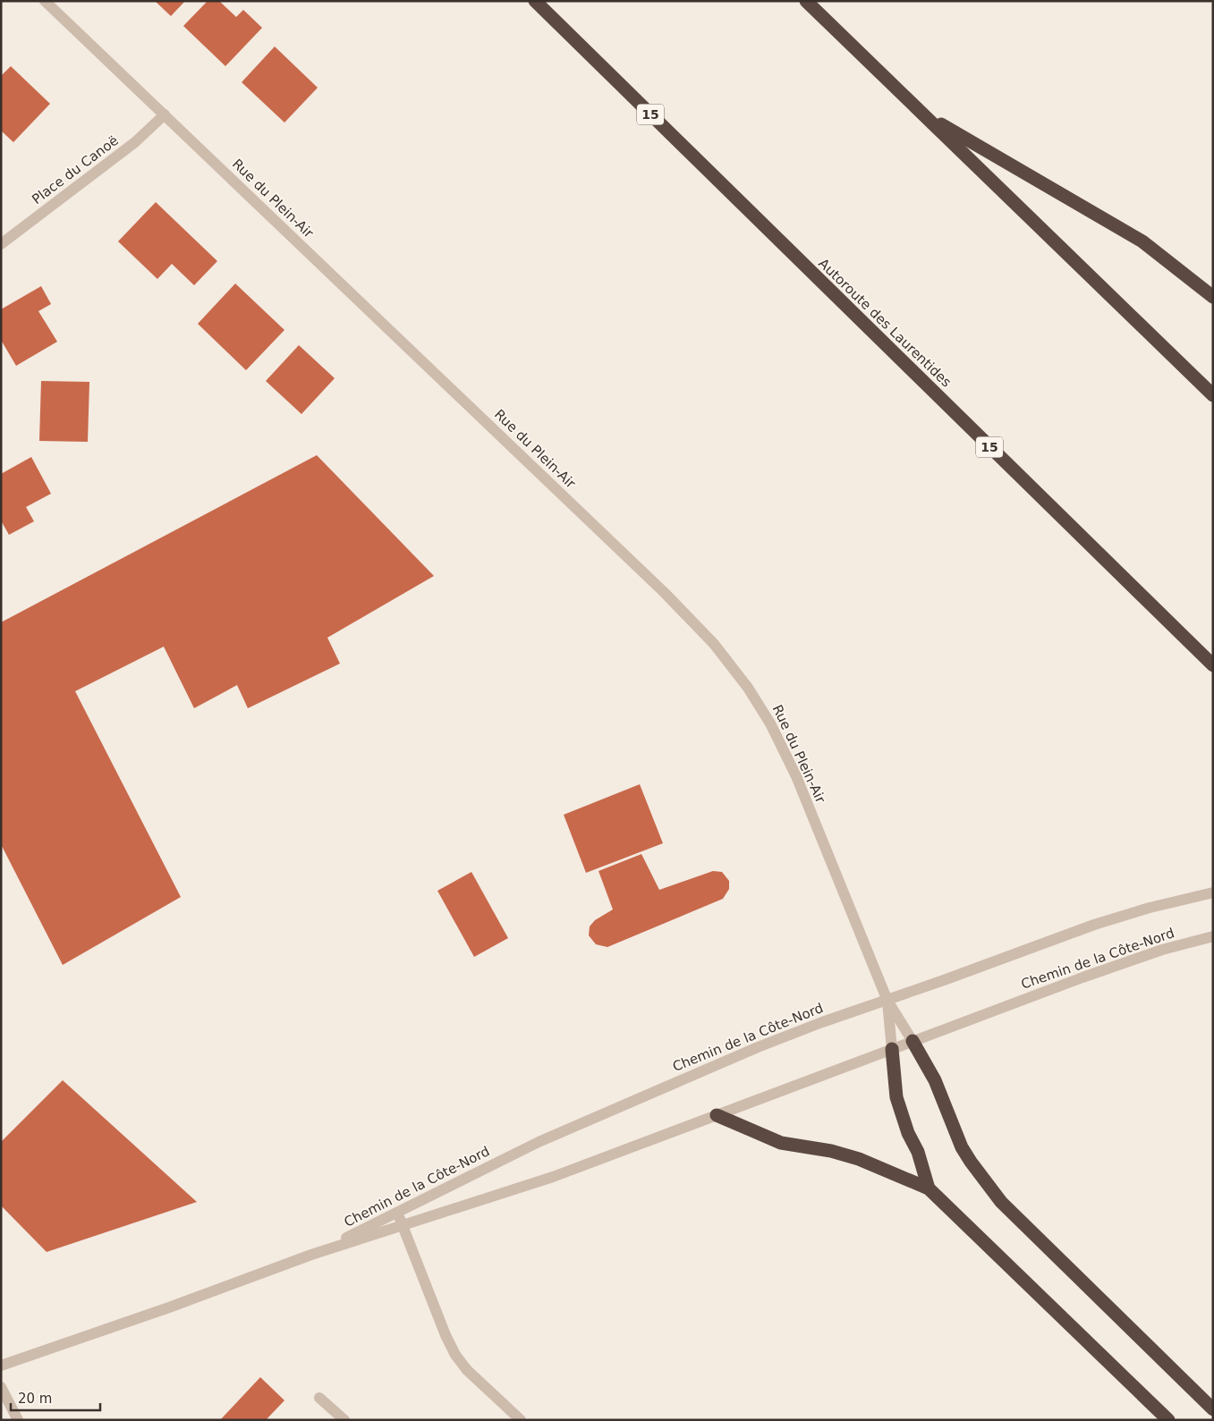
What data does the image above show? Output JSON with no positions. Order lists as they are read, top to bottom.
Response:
{
  "streets": {
    "highway": ["15", "Autoroute des Laurentides"],
    "street": ["Place du Canoë", "Rue du Plein-Air", "Chemin de la Côte-Nord"]
  },
  "crossings": [
    ["Place du Canoë", "Rue du Plein-Air"],
    ["Rue du Plein-Air", "Chemin de la Côte-Nord"]
  ],
  "scale_bar": "20 m"
}
